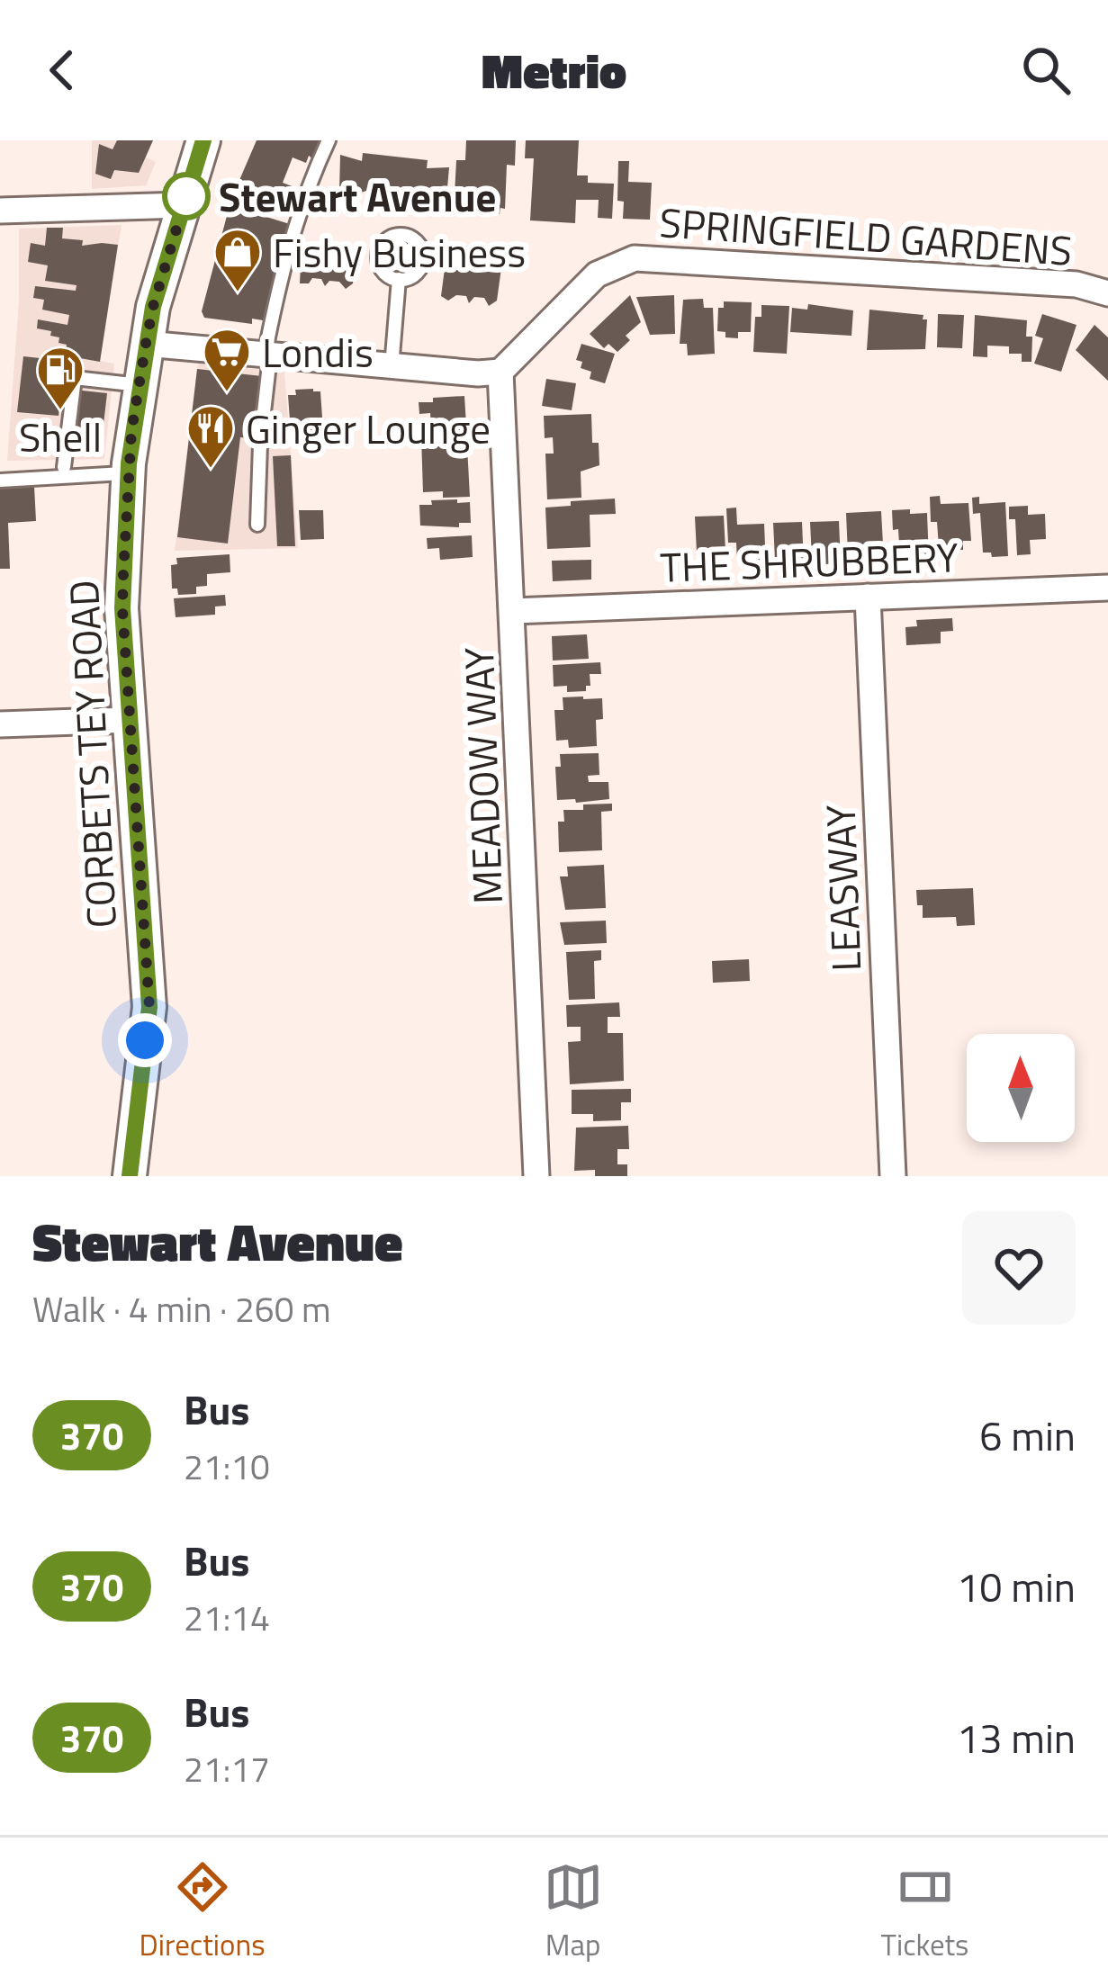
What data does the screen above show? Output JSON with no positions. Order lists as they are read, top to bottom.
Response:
{
  "streets": {
    "main road": ["CORBETS TEY ROAD"],
    "street": [
      "SPRINGFIELD GARDENS",
      "THE SHRUBBERY",
      "MEADOW WAY",
      "LEASWAY"
    ]
  },
  "crossings": [
    ["SPRINGFIELD GARDENS", "MEADOW WAY"],
    ["THE SHRUBBERY", "MEADOW WAY"],
    ["THE SHRUBBERY", "LEASWAY"]
  ],
  "places": {
    "other": ["Stewart Avenue"],
    "shop": ["Fishy Business"],
    "supermarket": ["Londis"],
    "fuel station": ["Shell"],
    "restaurant": ["Ginger Lounge"]
  },
  "lines": ["bus line 370"],
  "north": "top",
  "page": {
    "header": "Metrio",
    "heading": ["Stewart Avenue", "Walk · 4 min · 260 m"],
    "list": [
      {
        "mark": "370",
        "name": "Bus",
        "note": "21:10",
        "value": "6 min"
      },
      {
        "mark": "370",
        "name": "Bus",
        "note": "21:14",
        "value": "10 min"
      },
      {
        "mark": "370",
        "name": "Bus",
        "note": "21:17",
        "value": "13 min"
      }
    ],
    "tabs": ["Directions", "Map", "Tickets"]
  }
}
